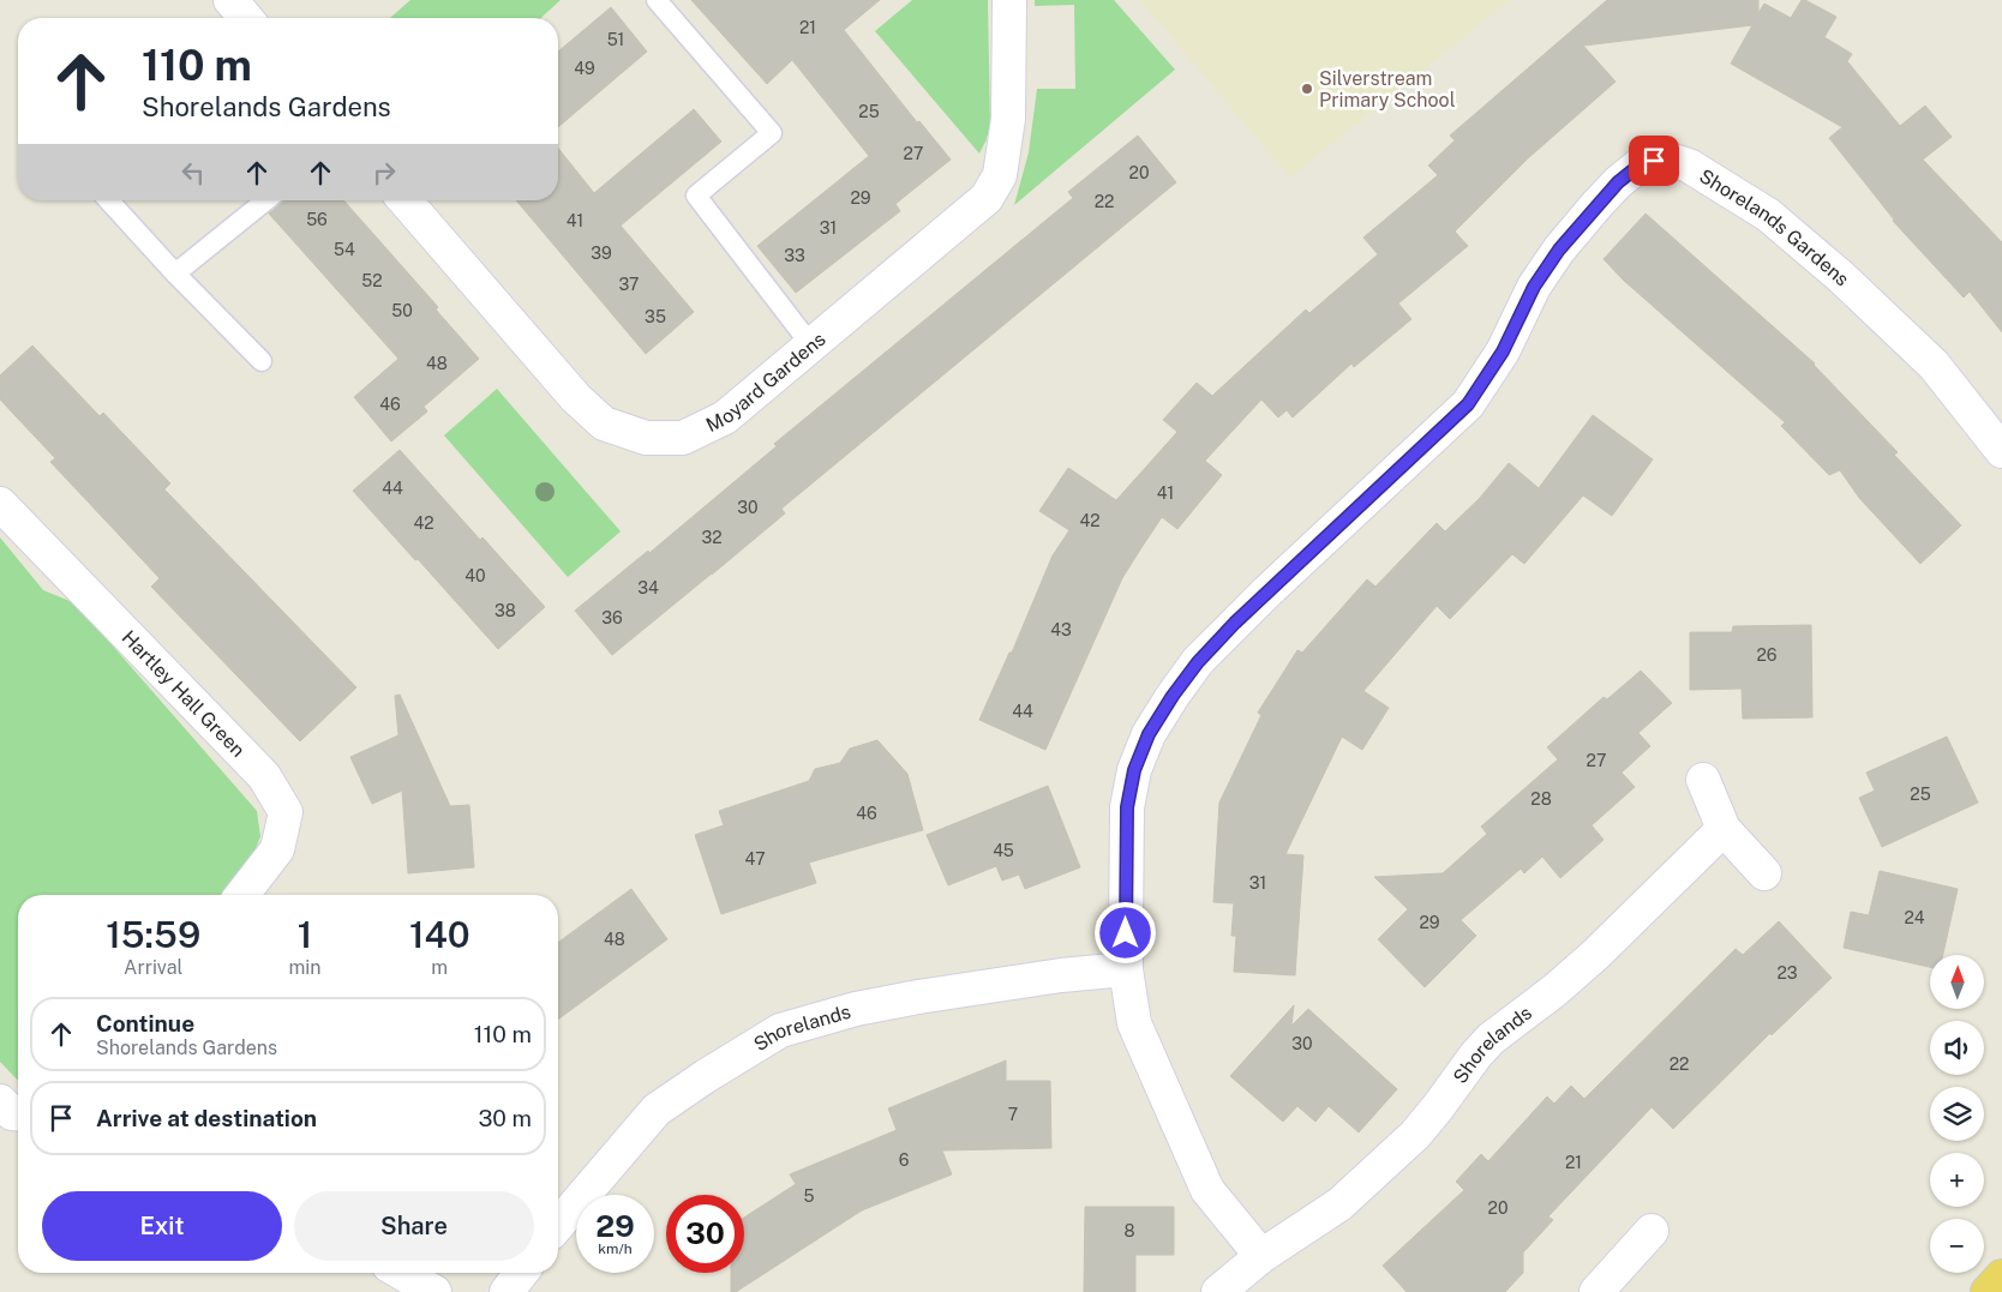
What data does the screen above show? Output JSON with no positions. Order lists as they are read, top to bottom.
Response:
{
  "streets": {
    "street": [
      "Shorelands Gardens",
      "Moyard Gardens",
      "Hartley Hall Green",
      "Shorelands"
    ]
  },
  "crossings": [
    ["Shorelands Gardens", "Shorelands"]
  ],
  "places": ["Silverstream Primary School"],
  "house_numbers": [
    "21",
    "51",
    "49",
    "25",
    "27",
    "20",
    "29",
    "22",
    "56",
    "41",
    "31",
    "54",
    "39",
    "33",
    "52",
    "37",
    "50",
    "35",
    "48",
    "46",
    "44",
    "41",
    "30",
    "42",
    "42",
    "32",
    "40",
    "34",
    "38",
    "36",
    "43",
    "26",
    "44",
    "27",
    "25",
    "28",
    "46",
    "45",
    "47",
    "31",
    "24",
    "29",
    "48",
    "23",
    "30",
    "22",
    "7",
    "6",
    "21",
    "5",
    "20",
    "8"
  ],
  "north": "top",
  "page": {
    "turn": ["110 m", "Shorelands Gardens"],
    "eta": [
      "15:59",
      "Arrival",
      "1",
      "min",
      "140",
      "m"
    ],
    "map_buttons": ["+", "−"],
    "list": [
      {
        "name": "Continue",
        "note": "Shorelands Gardens",
        "value": "110 m"
      },
      {
        "name": "Arrive at destination",
        "value": "30 m"
      }
    ],
    "buttons": ["Exit", "Share"],
    "speed": "29 km/h",
    "limit": "30"
  }
}
